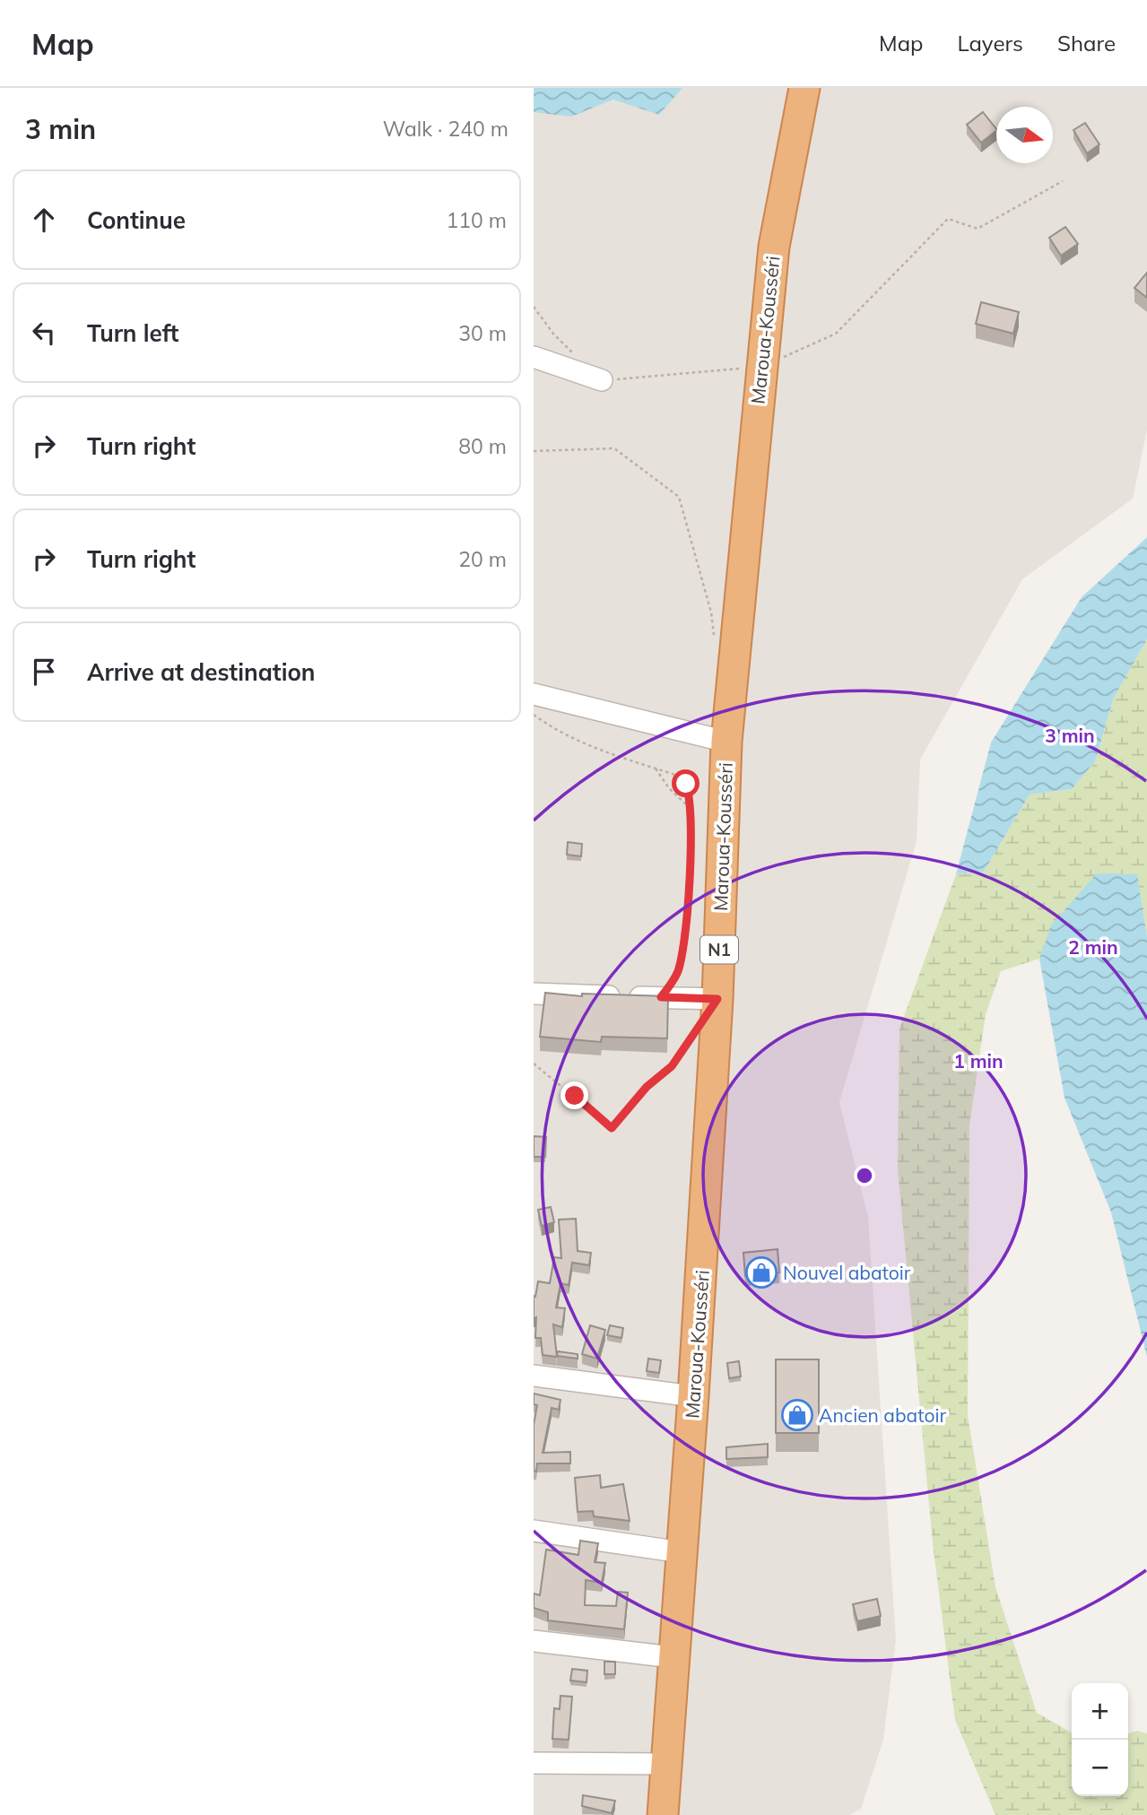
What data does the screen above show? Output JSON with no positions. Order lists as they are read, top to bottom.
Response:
{
  "streets": {
    "highway": ["Maroua-Kousséri", "N1"]
  },
  "places": {
    "shop": ["Nouvel abatoir", "Ancien abatoir"]
  },
  "north": "right",
  "page": {
    "header": "Map",
    "nav": ["Map", "Layers", "Share"],
    "heading": ["3 min", "Walk · 240 m"],
    "list": [
      ["Continue", "110 m"],
      ["Turn left", "30 m"],
      ["Turn right", "80 m"],
      ["Turn right", "20 m"],
      "Arrive at destination"
    ],
    "map_buttons": ["+", "−"]
  },
  "rings": ["3 min", "2 min", "1 min"]
}
